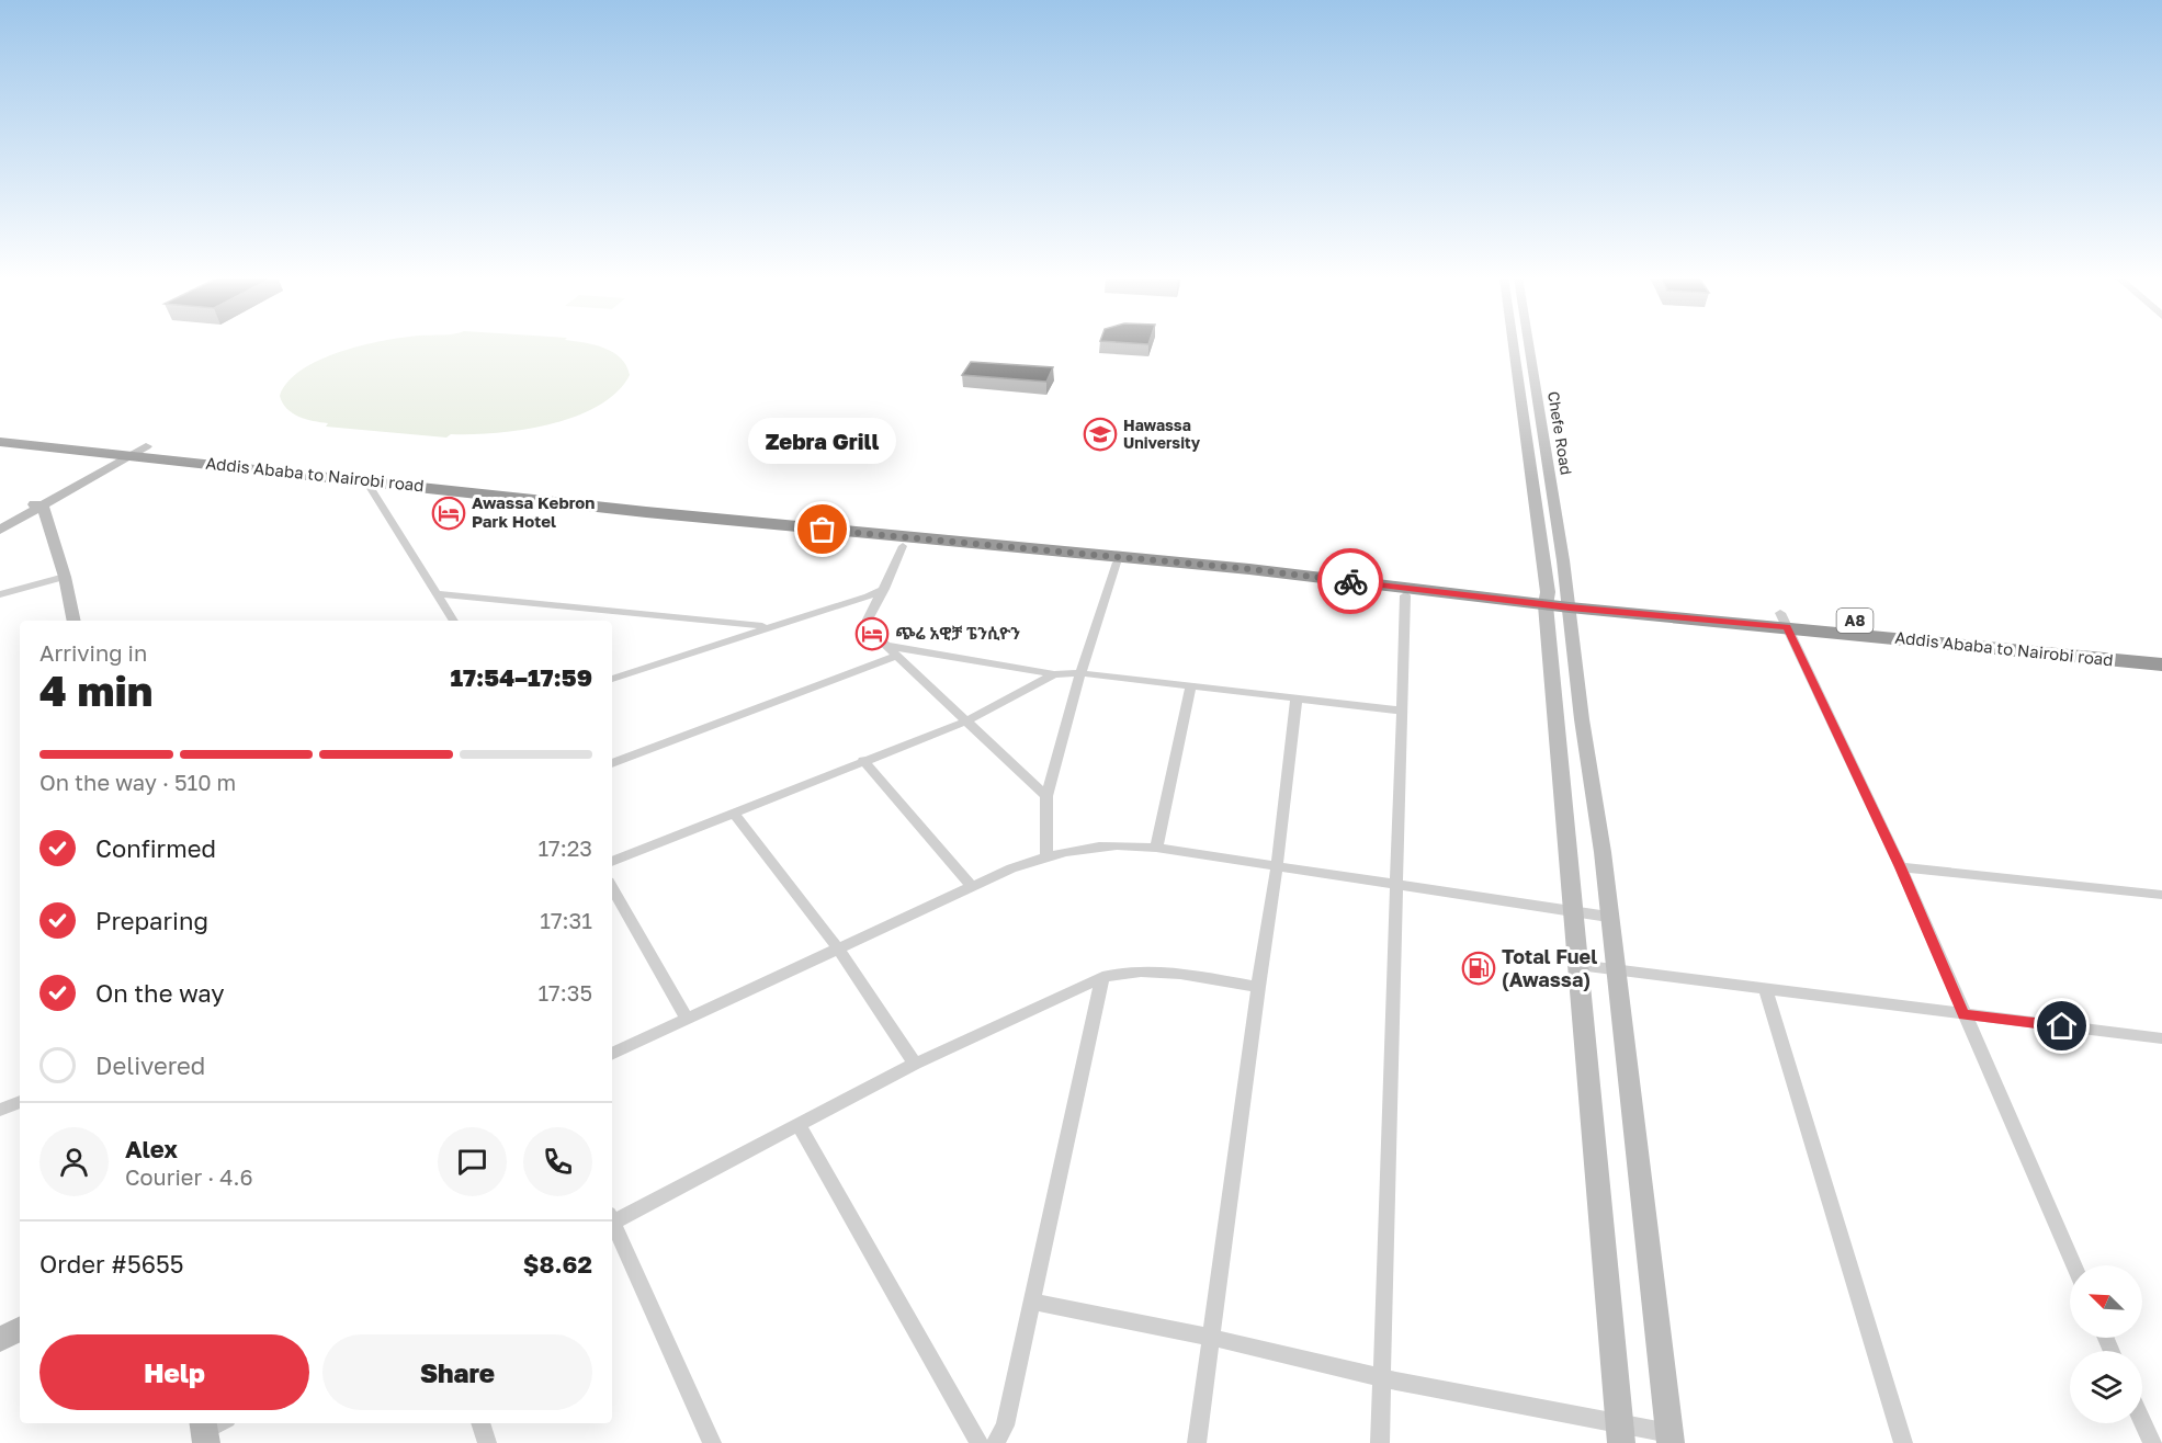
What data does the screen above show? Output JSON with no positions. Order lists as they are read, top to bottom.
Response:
{
  "streets": {
    "highway": ["Addis Ababa to Nairobi road", "A8"],
    "street": ["Chefe Road"]
  },
  "crossings": [
    ["Chefe Road", "Addis Ababa to Nairobi road"]
  ],
  "places": {
    "school or university": ["Hawassa University"],
    "hotel": ["Awassa Kebron Park Hotel", "ጭሬ አዊቻ ፔንሲዮን"],
    "other": ["Zebra Grill"],
    "fuel station": ["Total Fuel (Awassa)"]
  },
  "north": "top left",
  "page": {
    "bubble": "Zebra Grill",
    "heading": ["4 min", "Arriving in", "17:54–17:59"],
    "panel": [
      "Alex",
      "Courier · 4.6",
      "Order #5655",
      "$8.62"
    ],
    "bar": "On the way · 510 m",
    "list": [
      ["Confirmed", "17:23"],
      ["Preparing", "17:31"],
      ["On the way", "17:35"],
      "Delivered"
    ],
    "buttons": ["Help", "Share"]
  }
}
